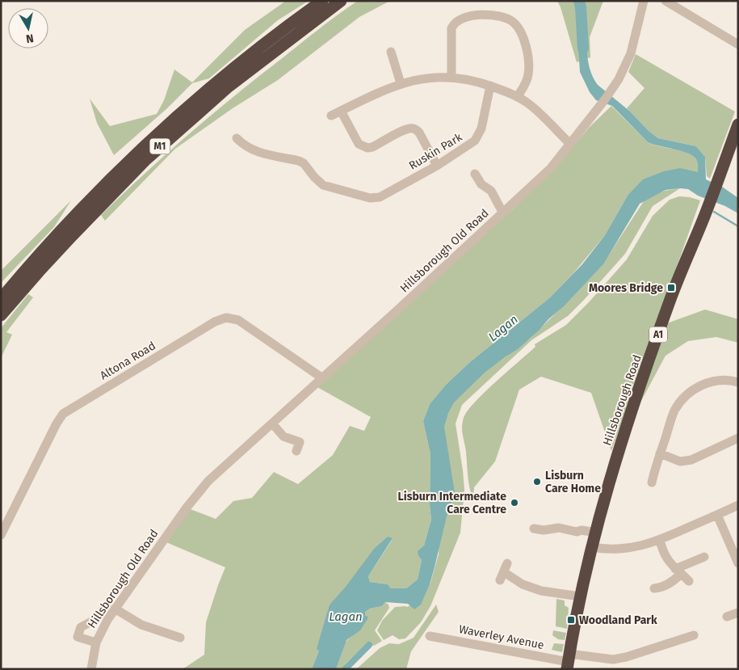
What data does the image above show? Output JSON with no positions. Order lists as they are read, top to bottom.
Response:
{
  "streets": {
    "highway": ["M1", "A1", "Hillsborough Road"],
    "street": [
      "Ruskin Park",
      "Hillsborough Old Road",
      "Altona Road",
      "Waverley Avenue"
    ]
  },
  "crossings": [
    ["Hillsborough Old Road", "Altona Road"],
    ["Hillsborough Road", "Waverley Avenue"]
  ],
  "water": ["Lagan"],
  "places": {
    "transit": ["Moores Bridge", "Woodland Park"],
    "other": ["Lisburn Care Home", "Lisburn Intermediate Care Centre"]
  },
  "north": "bottom"
}
